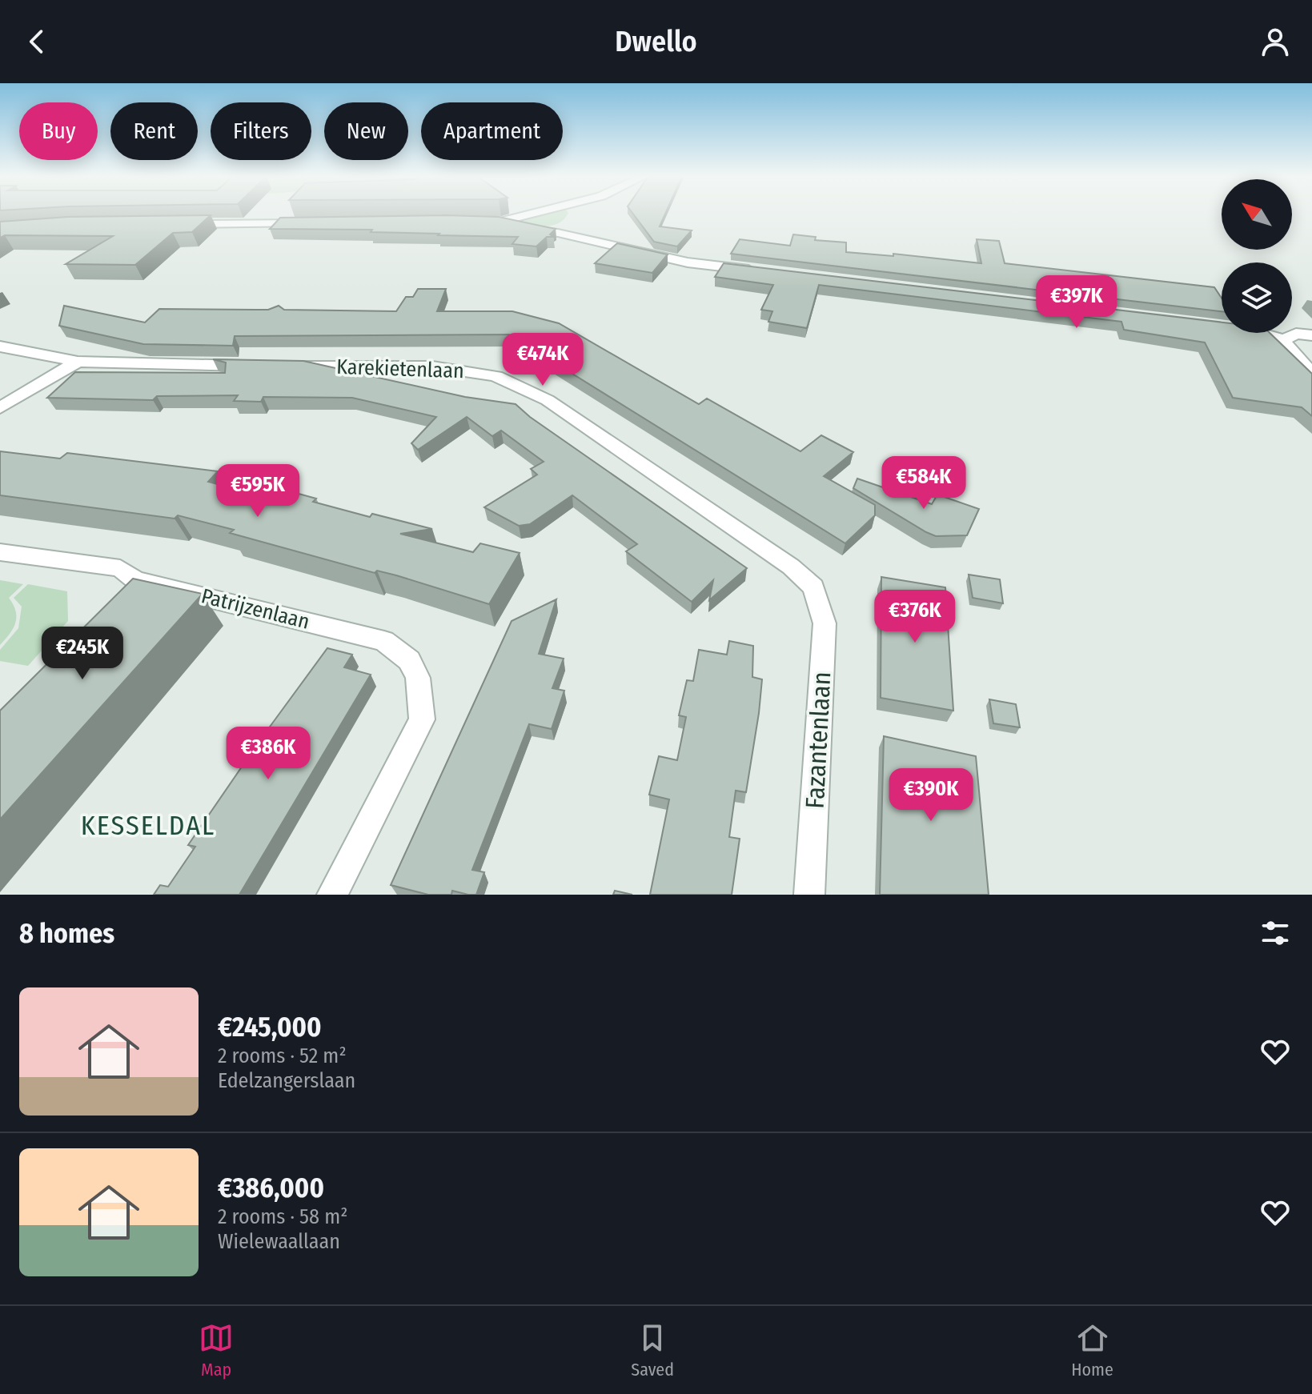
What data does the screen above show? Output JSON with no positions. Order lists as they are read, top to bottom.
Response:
{
  "streets": {
    "street": ["Karekietenlaan", "Patrijzenlaan", "Fazantenlaan"]
  },
  "crossings": [
    ["Karekietenlaan", "Fazantenlaan"]
  ],
  "districts": ["KESSELDAL"],
  "north": "top left",
  "page": {
    "header": "Dwello",
    "chip": [
      "Buy",
      "Rent",
      "Filters",
      "New",
      "Apartment"
    ],
    "price": [
      "€397K",
      "€474K",
      "€584K",
      "€595K",
      "€376K",
      "€245K",
      "€386K",
      "€390K"
    ],
    "heading": "8 homes",
    "list": [
      {
        "name": "€245,000",
        "note": "2 rooms · 52 m² · Edelzangerslaan"
      },
      {
        "name": "€386,000",
        "note": "2 rooms · 58 m² · Wielewaallaan"
      }
    ],
    "tabs": ["Map", "Saved", "Home"]
  }
}
